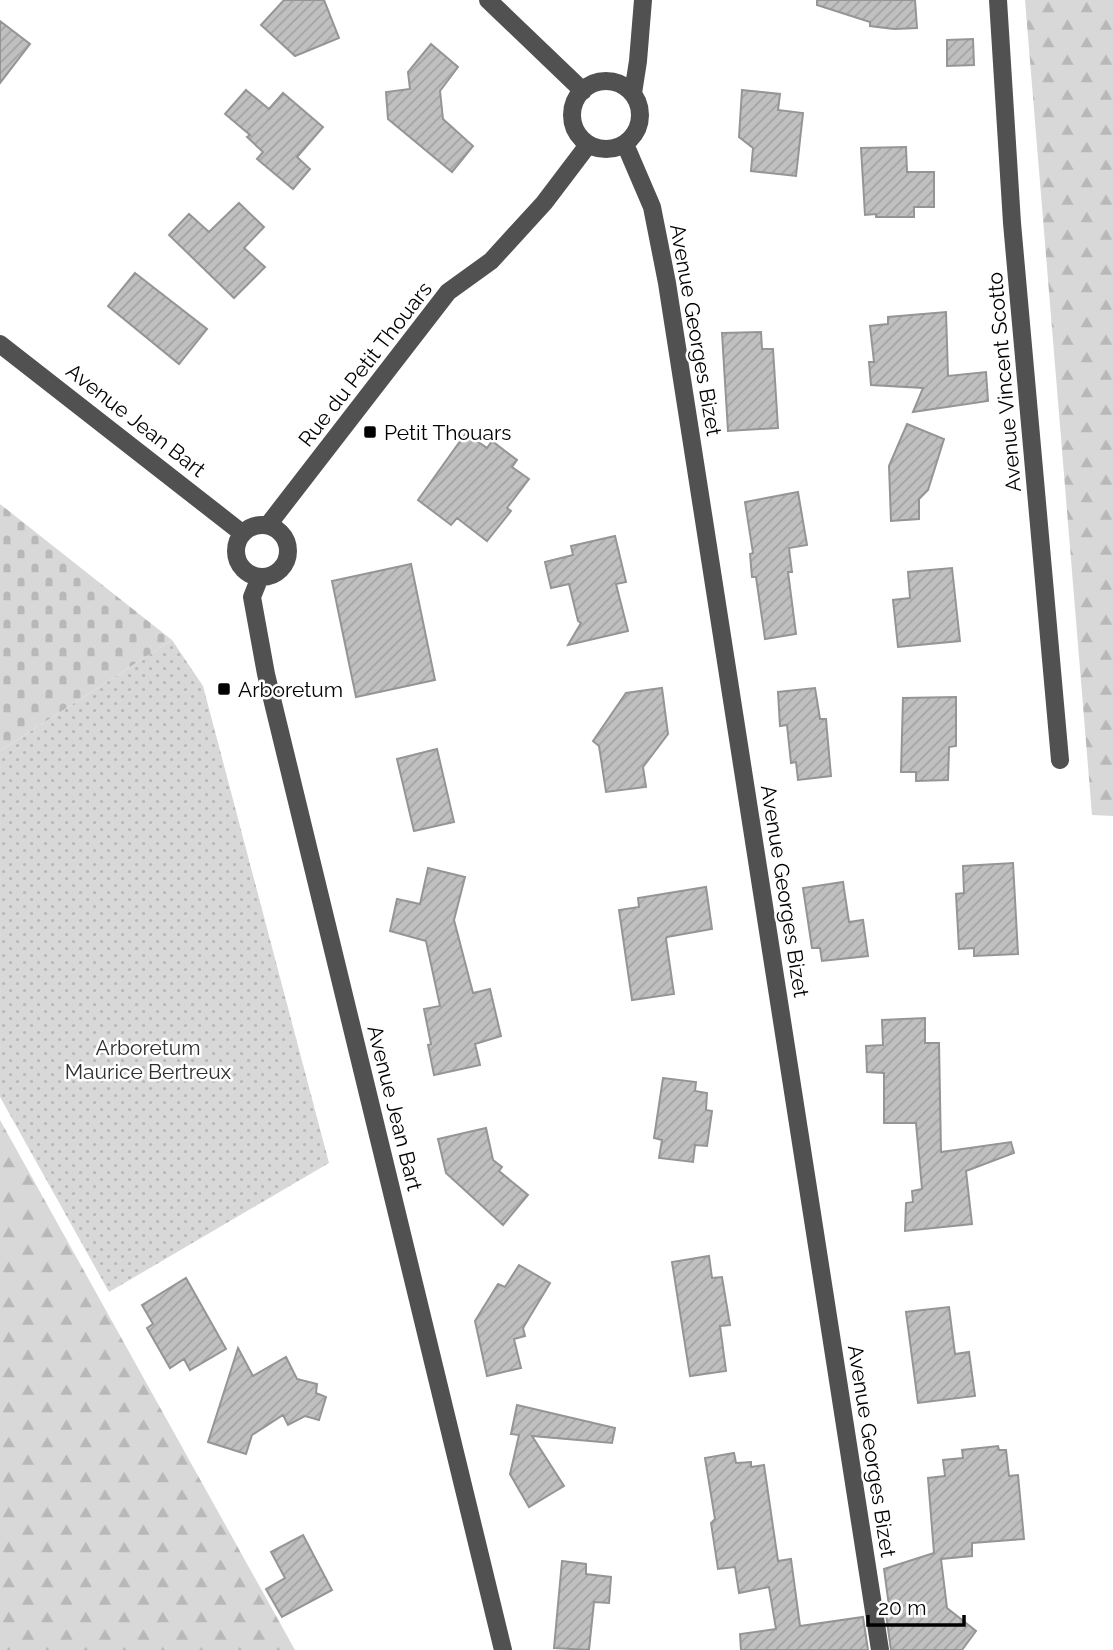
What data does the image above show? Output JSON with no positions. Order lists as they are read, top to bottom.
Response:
{
  "streets": {
    "street": [
      "Avenue Georges Bizet",
      "Rue du Petit Thouars",
      "Avenue Vincent Scotto",
      "Avenue Jean Bart"
    ]
  },
  "crossings": [
    ["Avenue Georges Bizet", "Rue du Petit Thouars"],
    ["Rue du Petit Thouars", "Avenue Jean Bart"]
  ],
  "parks": ["Arboretum Maurice Bertreux"],
  "places": {
    "transit": ["Petit Thouars", "Arboretum"]
  },
  "scale_bar": "20 m"
}
